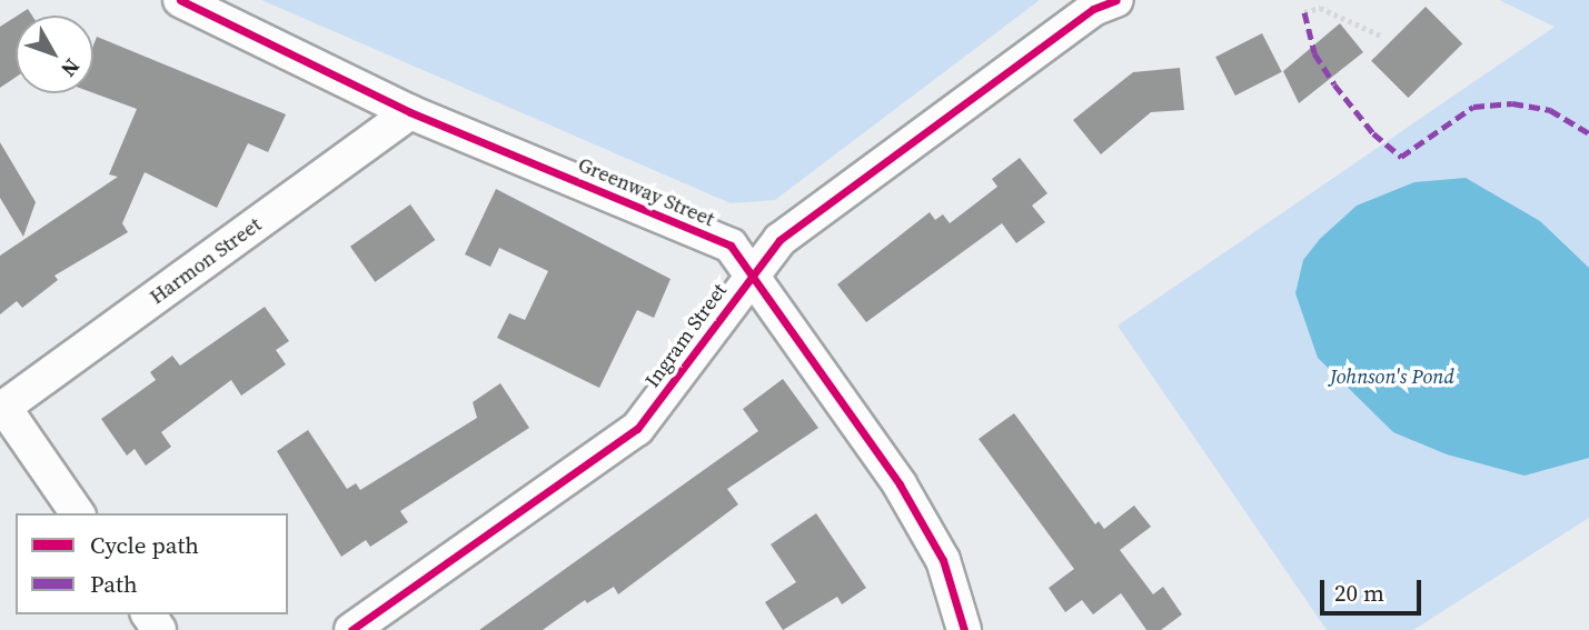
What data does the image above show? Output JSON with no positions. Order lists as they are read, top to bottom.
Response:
{
  "streets": {
    "street": ["Greenway Street", "Harmon Street", "Ingram Street"]
  },
  "crossings": [
    ["Greenway Street", "Harmon Street"],
    ["Greenway Street", "Ingram Street"]
  ],
  "parks": ["Johnson's Pond"],
  "legend": ["Cycle path", "Path"],
  "scale_bar": "20 m",
  "north": "bottom right"
}
